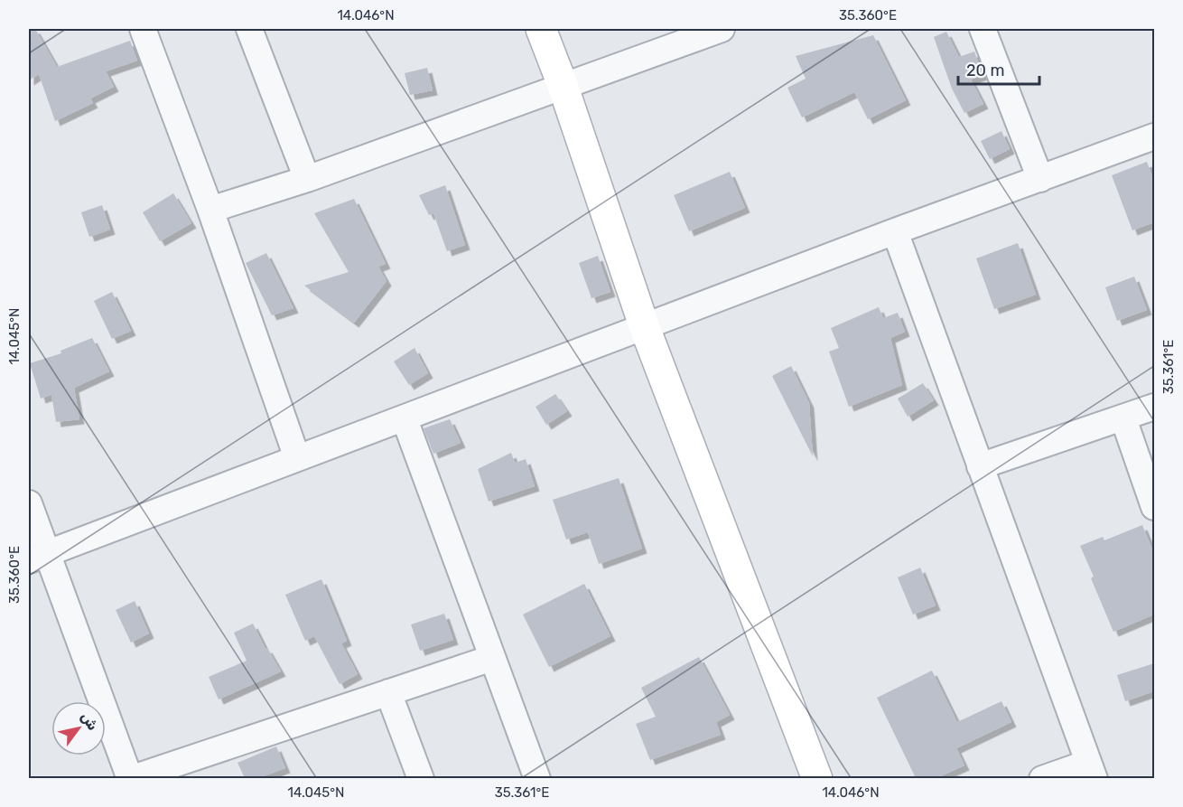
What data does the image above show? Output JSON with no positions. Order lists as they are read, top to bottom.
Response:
{
  "scale_bar": "20 m",
  "north": "top right",
  "coordinates": [
    "14.046°N",
    "35.360°E",
    "14.045°N",
    "35.361°E"
  ]
}
